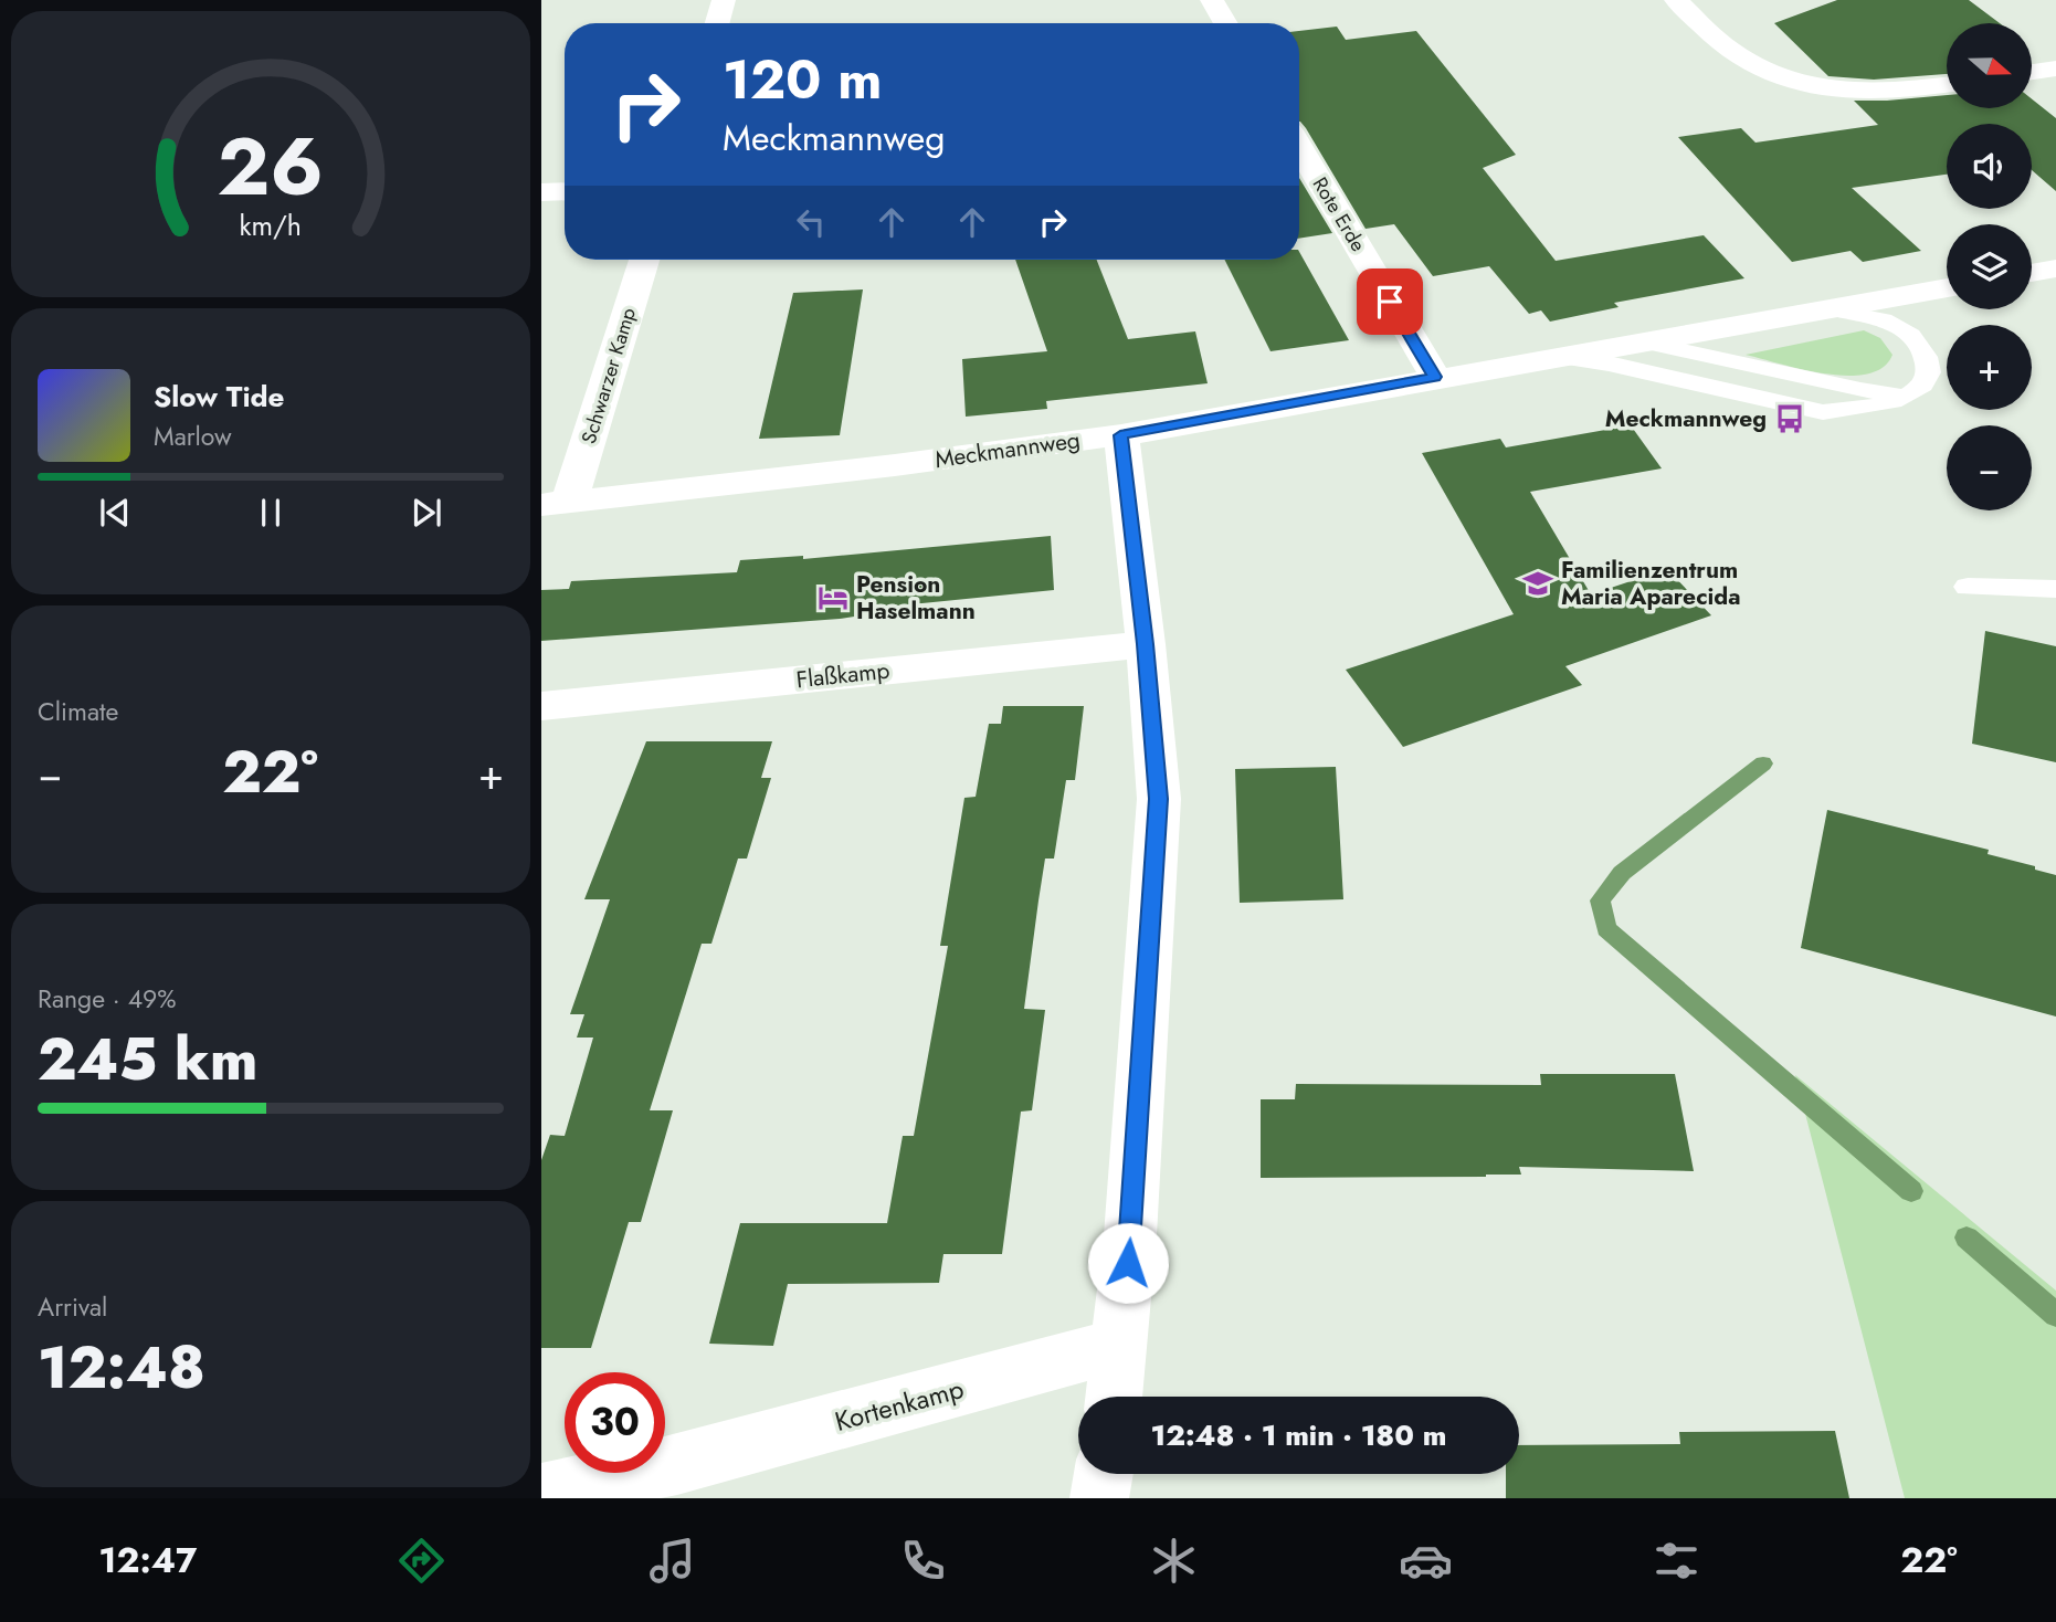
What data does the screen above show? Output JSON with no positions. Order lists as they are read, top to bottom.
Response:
{
  "streets": {
    "street": [
      "Rote Erde",
      "Schwarzer Kamp",
      "Meckmannweg",
      "Flaßkamp",
      "Kortenkamp"
    ]
  },
  "crossings": [
    ["Rote Erde", "Meckmannweg"],
    ["Schwarzer Kamp", "Meckmannweg"]
  ],
  "places": {
    "bus stop": ["Meckmannweg"],
    "school or university": ["Familienzentrum Maria Aparecida"],
    "hotel": ["Pension Haselmann"]
  },
  "north": "right",
  "page": {
    "map_buttons": ["+", "−"],
    "turn": ["120 m", "Meckmannweg"],
    "song": ["Slow Tide", "Marlow"],
    "tile": [
      "Climate",
      ["Range · 49%", "245 km"],
      ["Arrival", "12:48"]
    ],
    "heat": ["−", "22°", "+"],
    "limit": "30",
    "trip": "12:48 · 1 min · 180 m",
    "tabs": ["12:47", "22°"],
    "gauge": ["26", "km/h"]
  }
}
